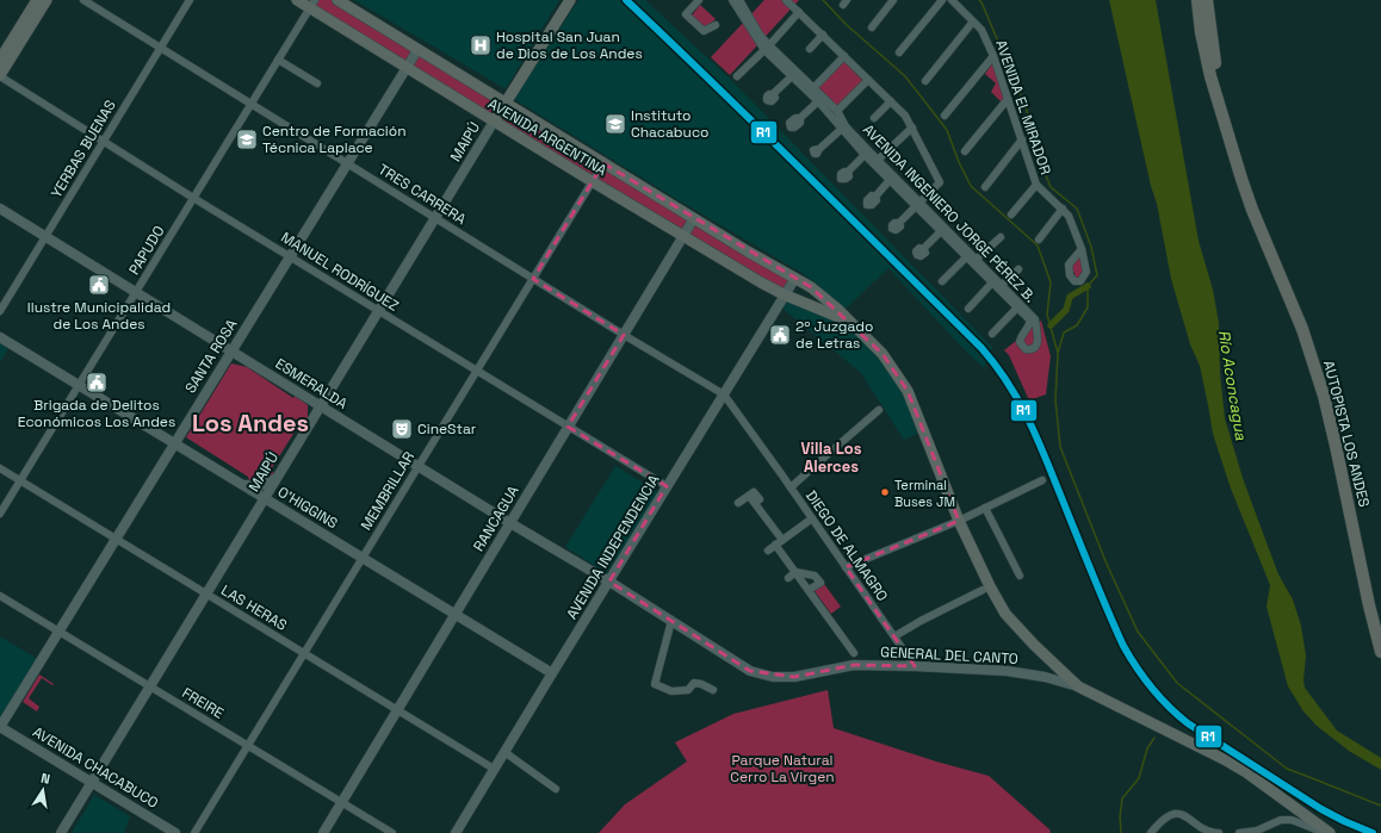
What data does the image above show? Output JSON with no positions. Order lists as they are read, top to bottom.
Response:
{
  "streets": {
    "highway": ["AUTOPISTA LOS ANDES"],
    "main road": [
      "AVENIDA ARGENTINA",
      "MAIPÚ",
      "SANTA ROSA",
      "ESMERALDA",
      "O'HIGGINS",
      "RANCAGUA",
      "AVENIDA INDEPENDENCIA",
      "GENERAL DEL CANTO",
      "AVENIDA CHACABUCO"
    ],
    "street": [
      "AVENIDA EL MIRADOR",
      "YERBAS BUENAS",
      "TRES CARRERA",
      "AVENIDA INGENIERO JORGE PÉREZ B.",
      "PAPUDO",
      "MANUEL RODRÍGUEZ",
      "MEMBRILLAR",
      "DIEGO DE ALMAGRO",
      "LAS HERAS",
      "FREIRE"
    ]
  },
  "crossings": [
    ["AVENIDA ARGENTINA", "MAIPÚ"],
    ["AVENIDA ARGENTINA", "PAPUDO"],
    ["AVENIDA ARGENTINA", "SANTA ROSA"],
    ["AVENIDA ARGENTINA", "MEMBRILLAR"],
    ["AVENIDA ARGENTINA", "RANCAGUA"],
    ["AVENIDA ARGENTINA", "AVENIDA INDEPENDENCIA"],
    ["AVENIDA ARGENTINA", "GENERAL DEL CANTO"],
    ["MAIPÚ", "TRES CARRERA"],
    ["MAIPÚ", "MANUEL RODRÍGUEZ"],
    ["MAIPÚ", "SANTA ROSA"],
    ["MAIPÚ", "ESMERALDA"],
    ["MAIPÚ", "O'HIGGINS"],
    ["MAIPÚ", "LAS HERAS"],
    ["MAIPÚ", "FREIRE"],
    ["MAIPÚ", "AVENIDA CHACABUCO"],
    ["YERBAS BUENAS", "TRES CARRERA"],
    ["YERBAS BUENAS", "MANUEL RODRÍGUEZ"],
    ["YERBAS BUENAS", "ESMERALDA"],
    ["TRES CARRERA", "PAPUDO"],
    ["TRES CARRERA", "SANTA ROSA"],
    ["TRES CARRERA", "MEMBRILLAR"],
    ["TRES CARRERA", "RANCAGUA"],
    ["TRES CARRERA", "DIEGO DE ALMAGRO"],
    ["TRES CARRERA", "AVENIDA INDEPENDENCIA"],
    ["PAPUDO", "MANUEL RODRÍGUEZ"],
    ["PAPUDO", "ESMERALDA"],
    ["PAPUDO", "O'HIGGINS"],
    ["PAPUDO", "LAS HERAS"],
    ["MANUEL RODRÍGUEZ", "SANTA ROSA"],
    ["MANUEL RODRÍGUEZ", "MEMBRILLAR"],
    ["MANUEL RODRÍGUEZ", "RANCAGUA"],
    ["MANUEL RODRÍGUEZ", "AVENIDA INDEPENDENCIA"],
    ["SANTA ROSA", "ESMERALDA"],
    ["SANTA ROSA", "O'HIGGINS"],
    ["SANTA ROSA", "LAS HERAS"],
    ["SANTA ROSA", "FREIRE"],
    ["SANTA ROSA", "AVENIDA CHACABUCO"],
    ["ESMERALDA", "MEMBRILLAR"],
    ["ESMERALDA", "O'HIGGINS"],
    ["ESMERALDA", "RANCAGUA"],
    ["ESMERALDA", "AVENIDA INDEPENDENCIA"],
    ["ESMERALDA", "GENERAL DEL CANTO"],
    ["MEMBRILLAR", "O'HIGGINS"],
    ["MEMBRILLAR", "LAS HERAS"],
    ["MEMBRILLAR", "FREIRE"],
    ["O'HIGGINS", "RANCAGUA"],
    ["O'HIGGINS", "AVENIDA INDEPENDENCIA"],
    ["RANCAGUA", "LAS HERAS"],
    ["RANCAGUA", "FREIRE"],
    ["DIEGO DE ALMAGRO", "AVENIDA INDEPENDENCIA"],
    ["DIEGO DE ALMAGRO", "GENERAL DEL CANTO"],
    ["AVENIDA INDEPENDENCIA", "LAS HERAS"],
    ["AVENIDA INDEPENDENCIA", "GENERAL DEL CANTO"]
  ],
  "districts": ["Los Andes", "Villa Los Alerces"],
  "water": ["Río Aconcagua"],
  "parks": ["Parque Natural Cerro La Virgen"],
  "places": {
    "hospital": ["Hospital San Juan de Dios de Los Andes"],
    "school or university": ["Instituto Chacabuco", "Centro de Formación Técnica Laplace"],
    "public building": ["Ilustre Municipalidad de Los Andes", "2º Juzgado de Letras", "Brigada de Delitos Económicos Los Andes"],
    "theatre": ["CineStar"],
    "other": ["Terminal Buses JM"]
  },
  "lines": ["transit line R1"],
  "north": "top"
}
